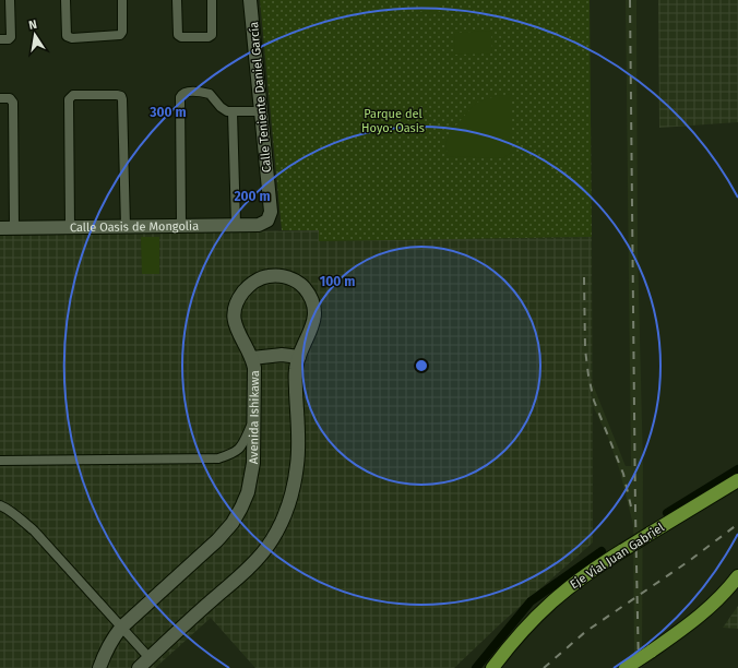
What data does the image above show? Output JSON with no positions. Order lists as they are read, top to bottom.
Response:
{
  "streets": {
    "main road": ["Eje Vial Juan Gabriel"],
    "street": ["Calle Teniente Daniel García", "Calle Oasis de Mongolia", "Avenida Ishikawa"]
  },
  "crossings": [
    ["Calle Teniente Daniel García", "Calle Oasis de Mongolia"]
  ],
  "parks": ["Parque del Hoyo: Oasis"],
  "north": "top",
  "rings": ["300 m", "200 m", "100 m"]
}
